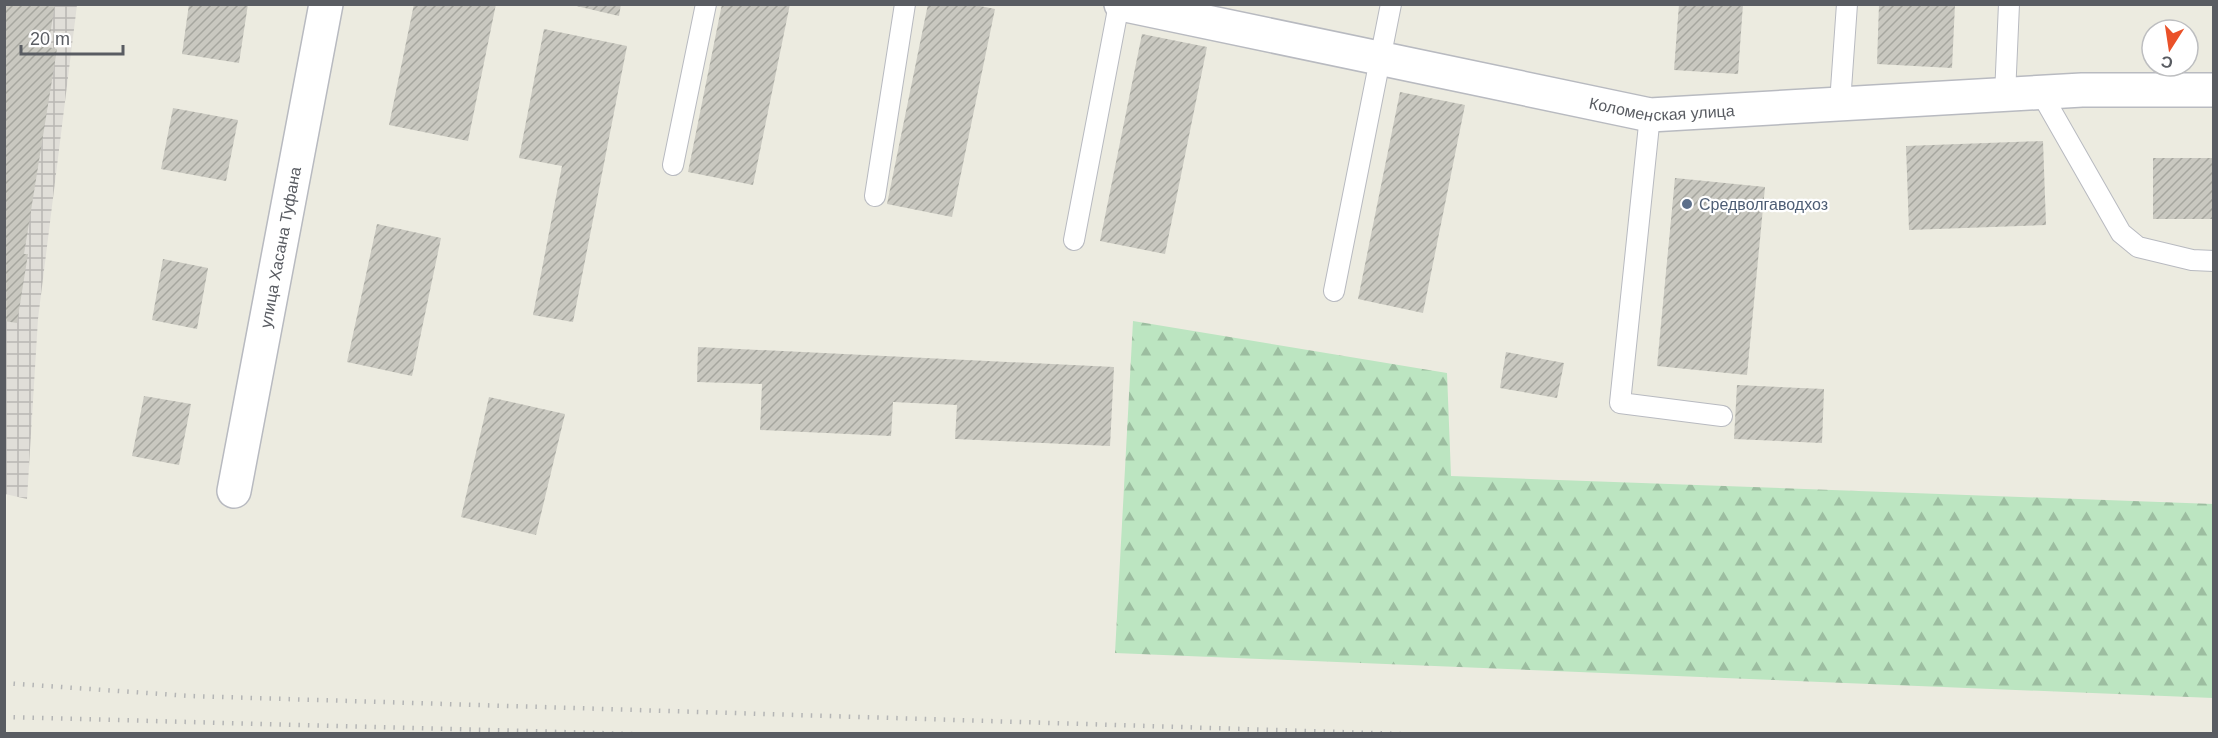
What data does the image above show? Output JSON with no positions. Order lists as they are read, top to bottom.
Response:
{
  "streets": {
    "street": ["Коломенская улица", "улица Хасана Туфана"]
  },
  "places": ["Средволгаводхоз"],
  "scale_bar": "20 m",
  "north": "bottom"
}
